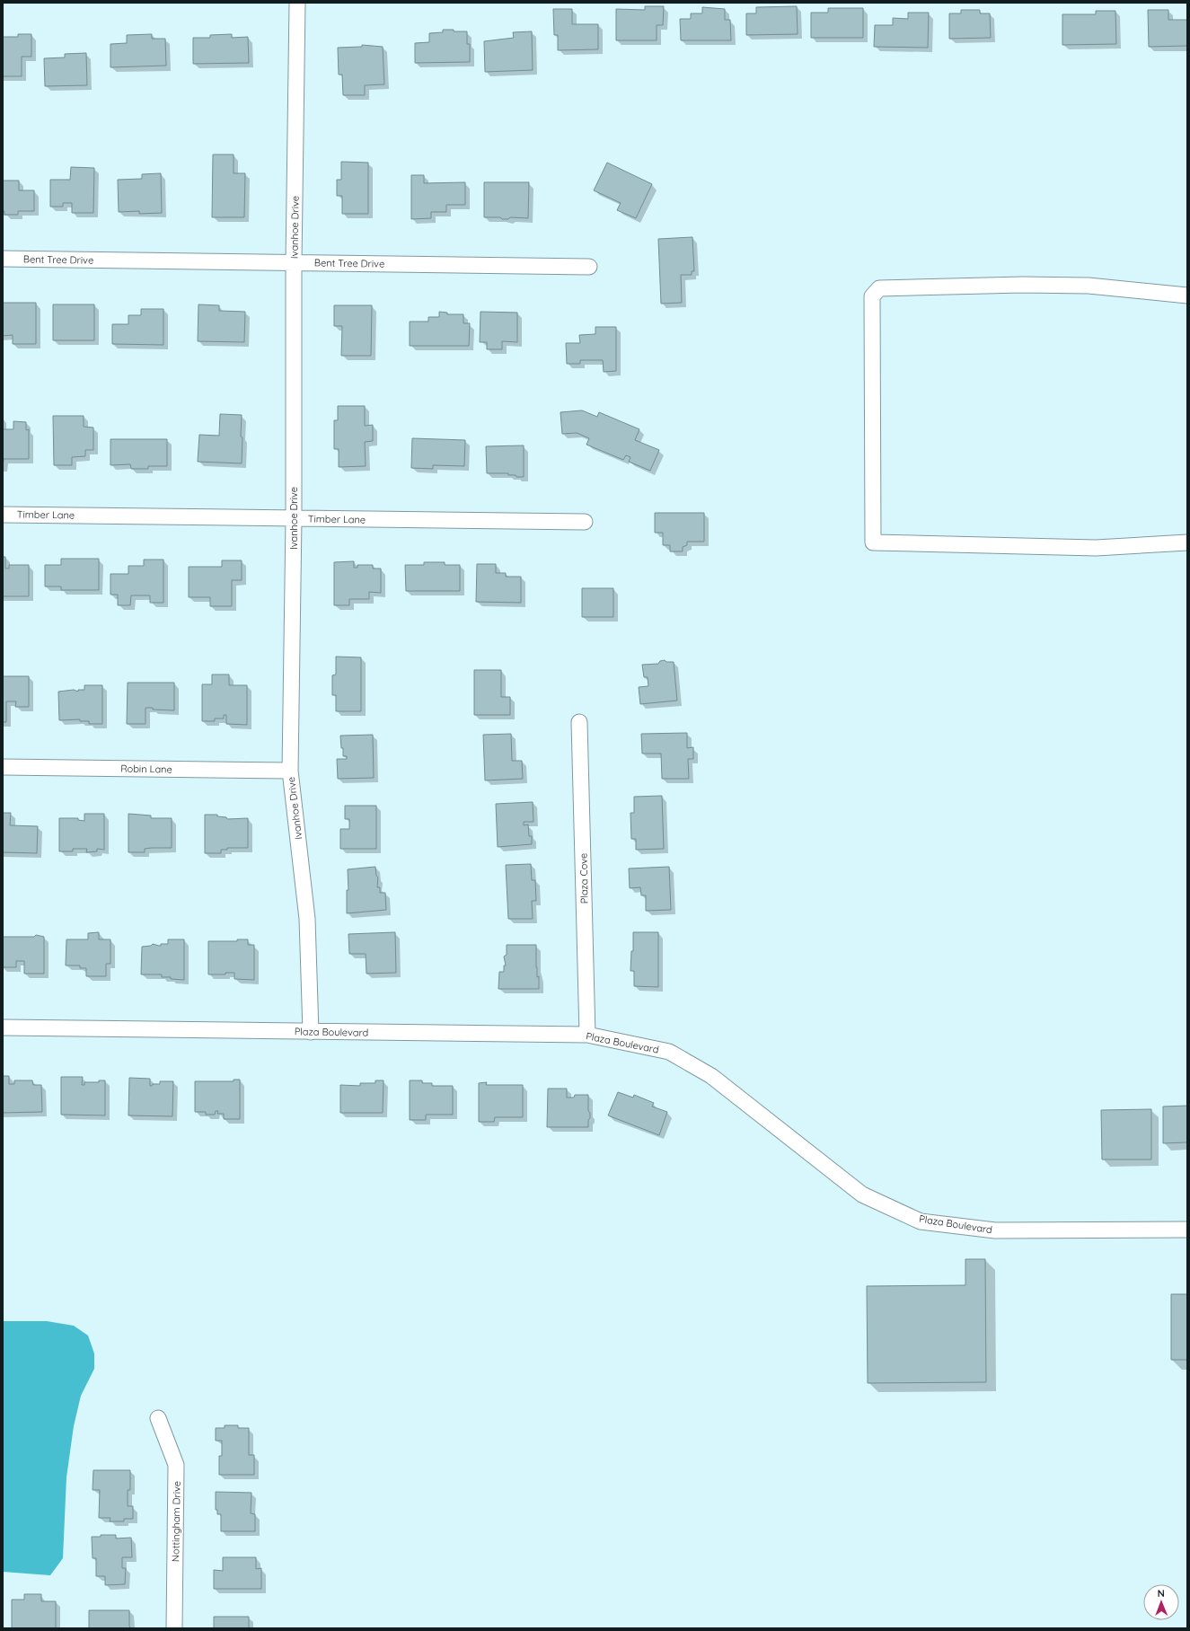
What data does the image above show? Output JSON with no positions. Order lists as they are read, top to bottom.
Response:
{
  "streets": {
    "street": [
      "Ivanhoe Drive",
      "Bent Tree Drive",
      "Timber Lane",
      "Robin Lane",
      "Plaza Cove",
      "Plaza Boulevard",
      "Nottingham Drive"
    ]
  },
  "crossings": [
    ["Ivanhoe Drive", "Bent Tree Drive"],
    ["Ivanhoe Drive", "Timber Lane"],
    ["Ivanhoe Drive", "Robin Lane"],
    ["Ivanhoe Drive", "Plaza Boulevard"],
    ["Plaza Cove", "Plaza Boulevard"]
  ],
  "north": "top"
}
